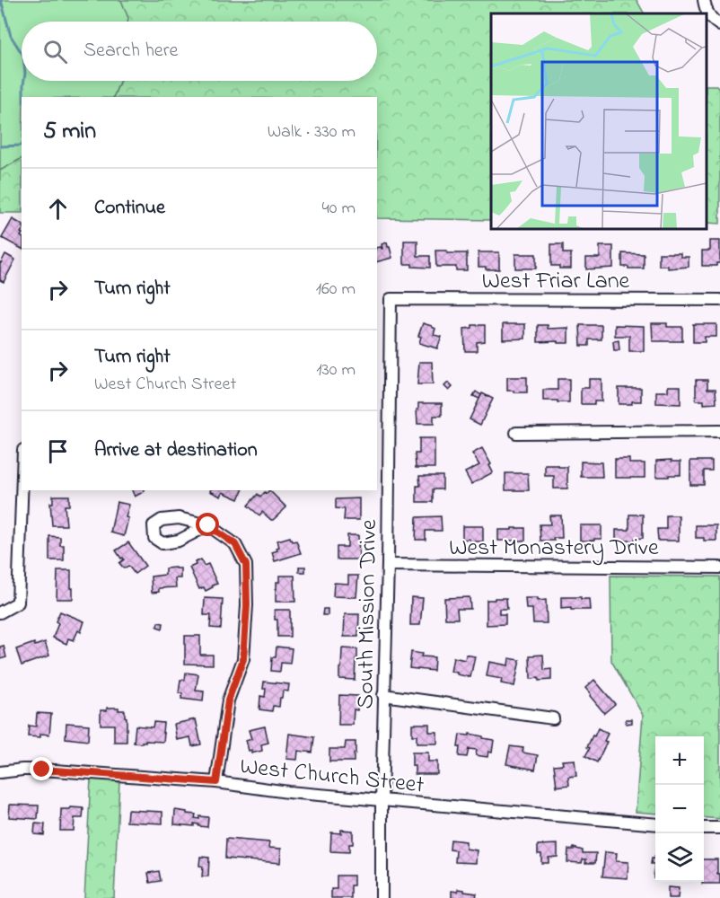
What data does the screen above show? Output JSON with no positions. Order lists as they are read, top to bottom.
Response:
{
  "streets": {
    "street": [
      "West Friar Lane",
      "West Monastery Drive",
      "South Mission Drive",
      "West Church Street"
    ]
  },
  "crossings": [
    ["West Friar Lane", "South Mission Drive"],
    ["West Monastery Drive", "South Mission Drive"],
    ["South Mission Drive", "West Church Street"]
  ],
  "page": {
    "search": "Search here",
    "heading": ["5 min", "Walk · 330 m"],
    "list": [
      ["Continue", "40 m"],
      ["Turn right", "160 m"],
      ["Turn right", "West Church Street", "130 m"],
      "Arrive at destination"
    ],
    "map_buttons": ["+", "−"]
  }
}
